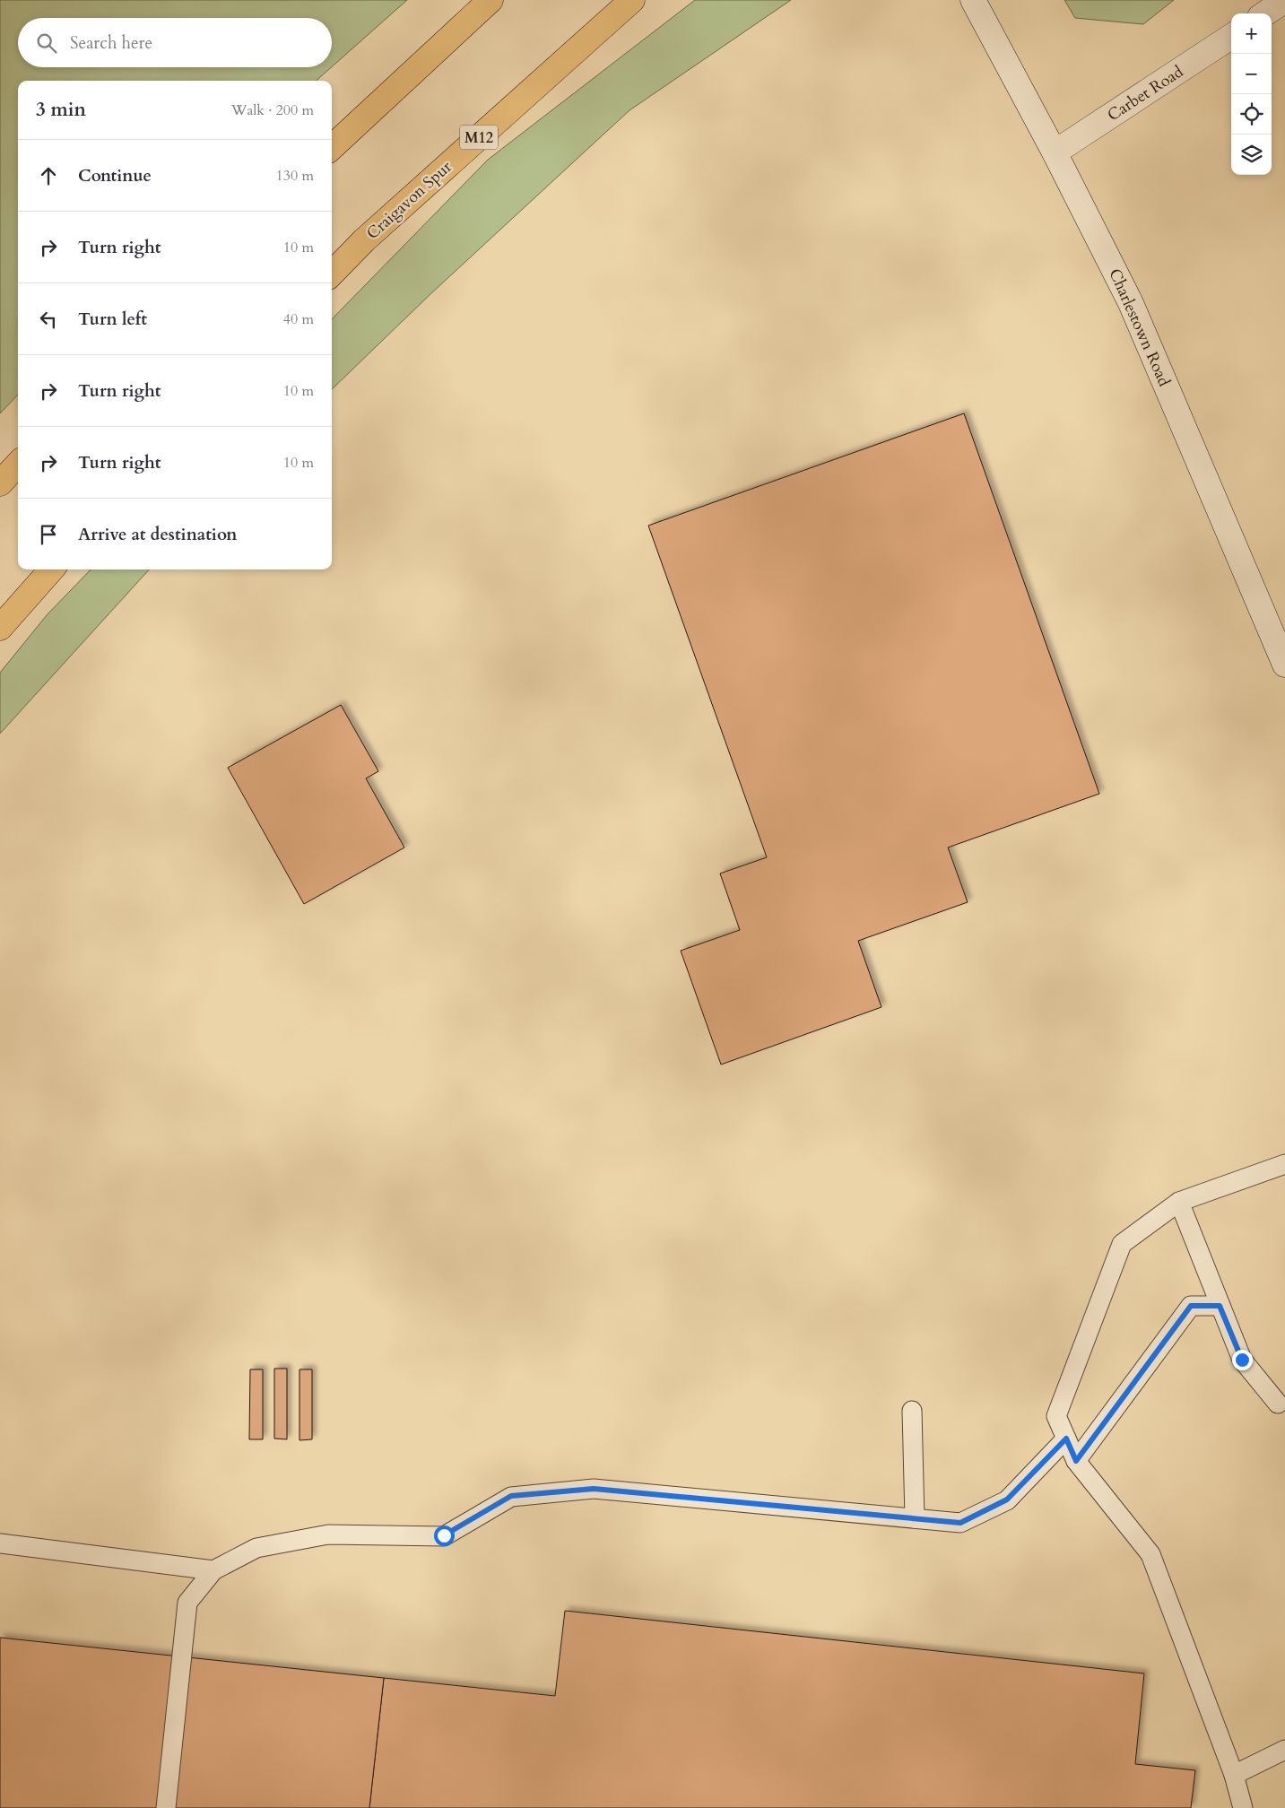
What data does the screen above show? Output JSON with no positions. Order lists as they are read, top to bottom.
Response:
{
  "streets": {
    "highway": ["M12", "Craigavon Spur"],
    "main road": ["Carbet Road", "Charlestown Road"]
  },
  "crossings": [
    ["Carbet Road", "Charlestown Road"]
  ],
  "page": {
    "map_buttons": ["+", "−"],
    "search": "Search here",
    "heading": ["3 min", "Walk · 200 m"],
    "list": [
      ["Continue", "130 m"],
      ["Turn right", "10 m"],
      ["Turn left", "40 m"],
      ["Turn right", "10 m"],
      ["Turn right", "10 m"],
      "Arrive at destination"
    ]
  }
}
